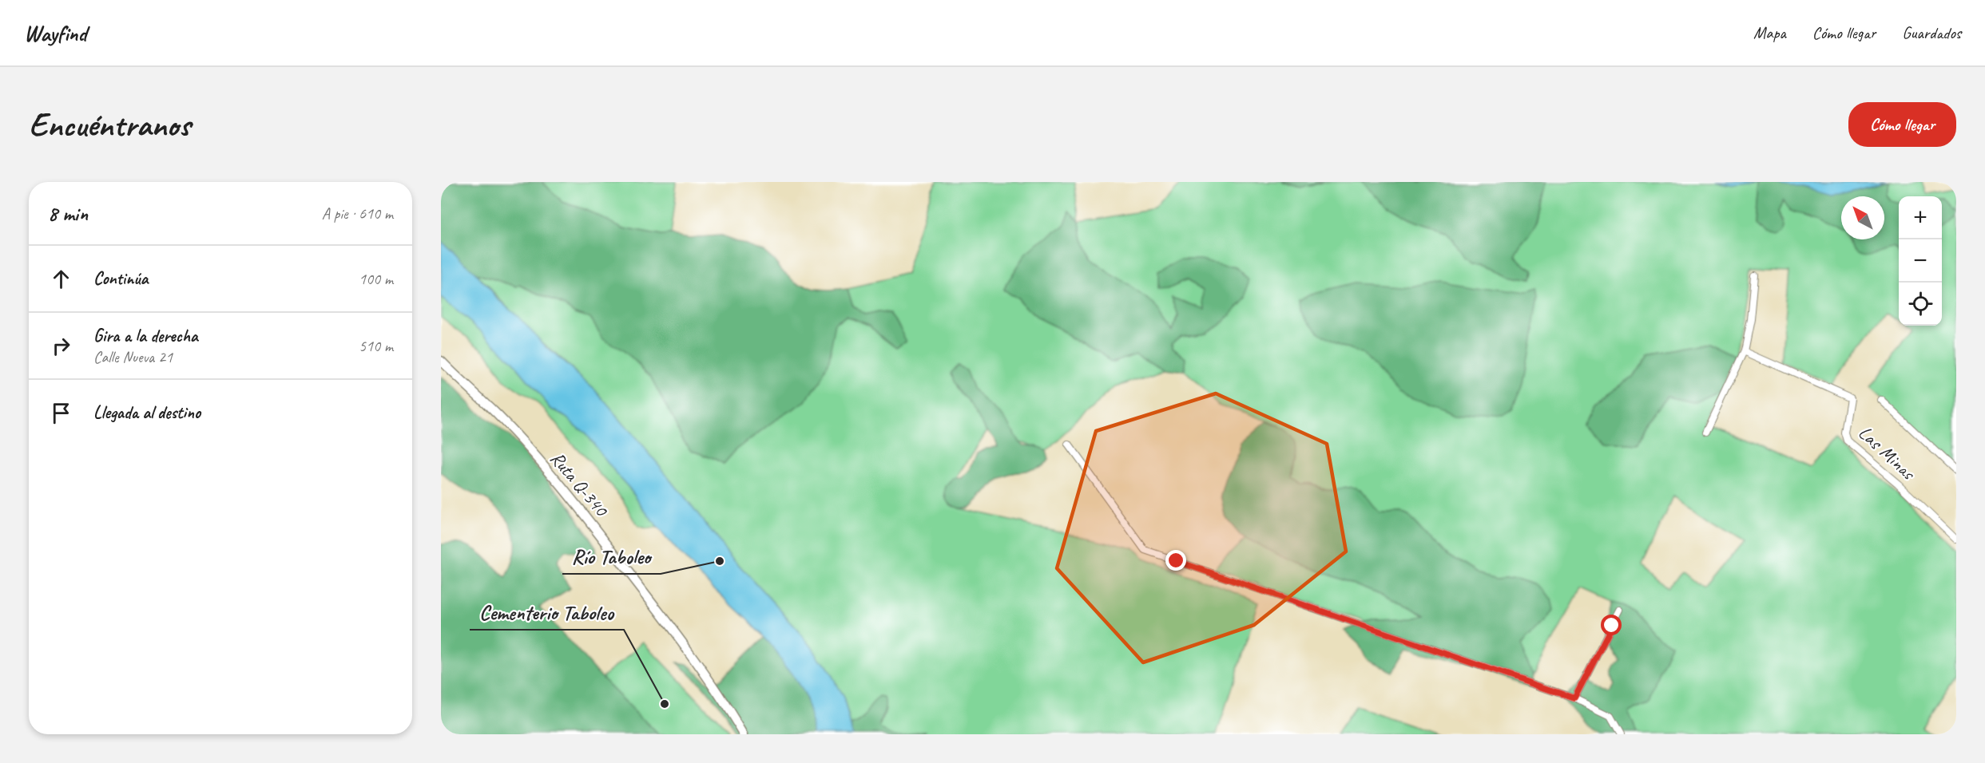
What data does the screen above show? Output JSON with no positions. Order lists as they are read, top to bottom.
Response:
{
  "streets": {
    "street": ["Las Minas", "Ruta Q-340"]
  },
  "places": ["Río Taboleo", "Cementerio Taboleo"],
  "north": "top left",
  "page": {
    "header": "Wayfind",
    "nav": ["Mapa", "Cómo llegar", "Guardados"],
    "buttons": "Cómo llegar",
    "title": "Encuéntranos",
    "heading": ["8 min", "A pie · 610 m"],
    "map_buttons": ["+", "−"],
    "list": [
      ["Continúa", "100 m"],
      ["Gira a la derecha", "Calle Nueva 21", "510 m"],
      "Llegada al destino"
    ]
  }
}
